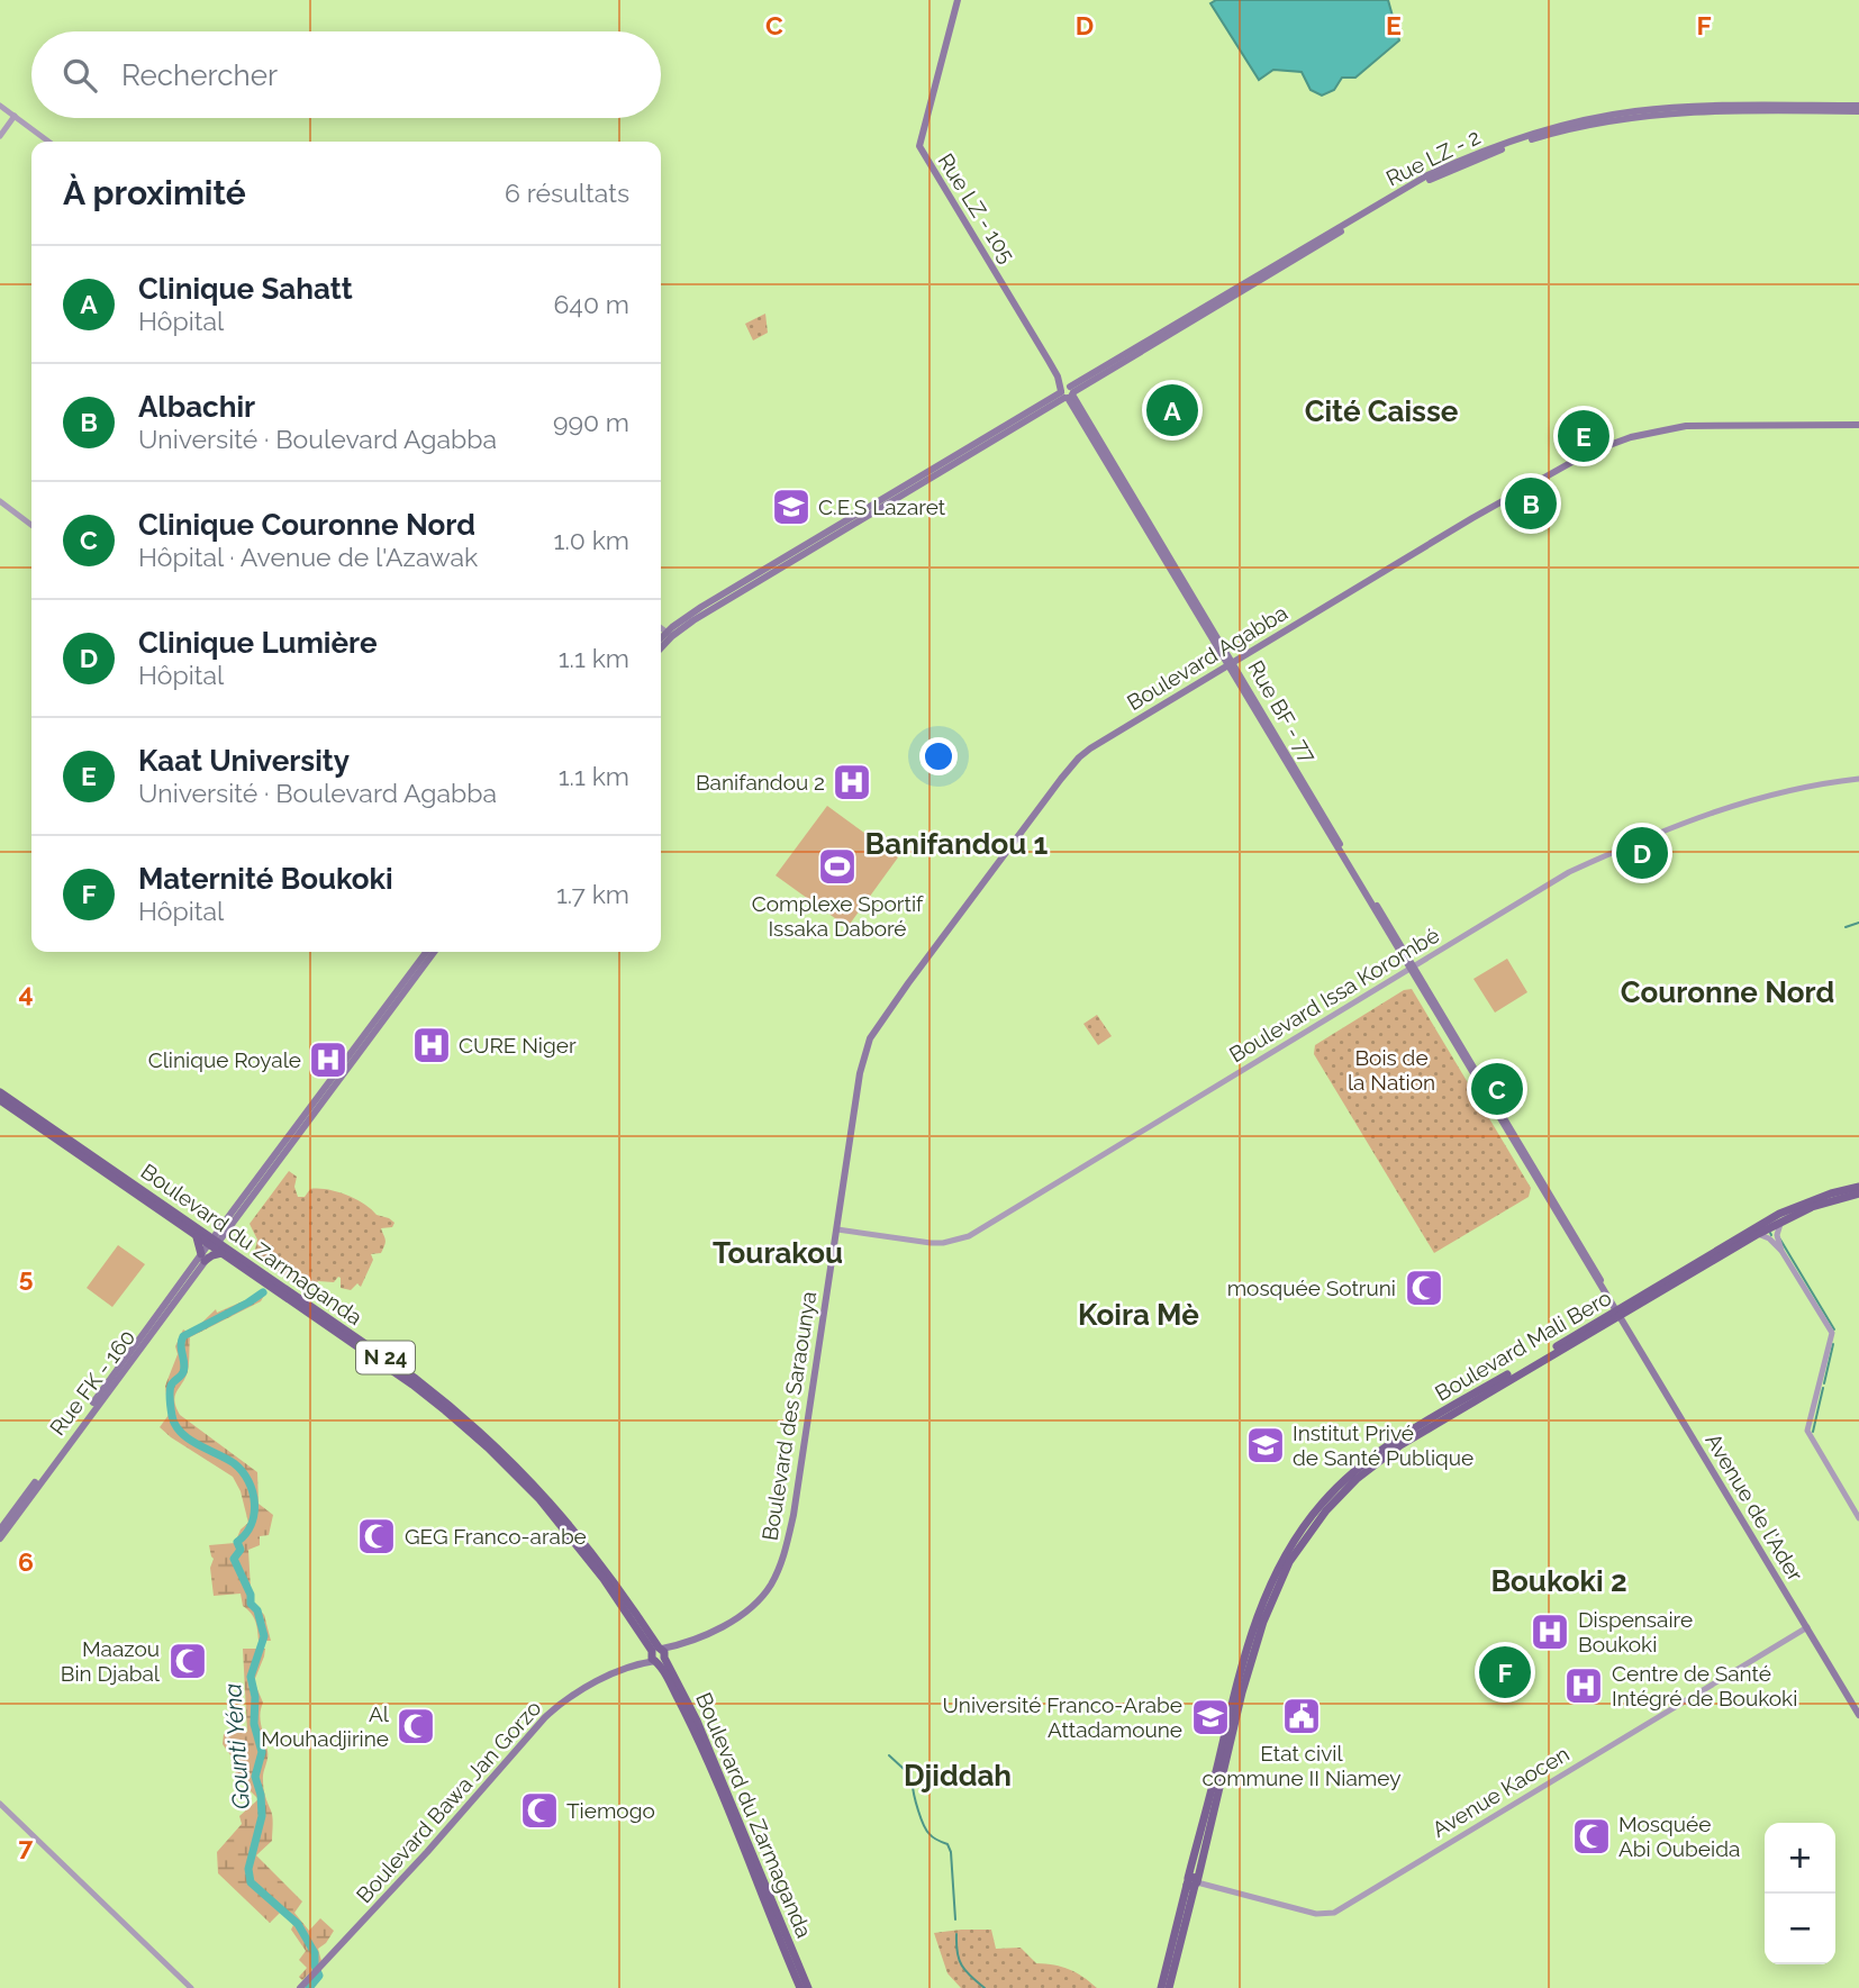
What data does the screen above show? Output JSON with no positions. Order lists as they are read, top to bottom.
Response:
{
  "streets": {
    "main road": [
      "Rue LZ - 2",
      "Rue LZ - 105",
      "Boulevard Agabba",
      "Rue BF - 77",
      "Boulevard du Zarmaganda",
      "Boulevard Mali Bero",
      "N 24",
      "Rue FK - 160",
      "Boulevard des Saraounya",
      "Avenue de l'Ader",
      "Boulevard Bawa Jan Gorzo"
    ],
    "street": ["Boulevard Issa Korombé", "Avenue Kaocen"]
  },
  "crossings": [
    ["Rue LZ - 2", "Rue LZ - 105"],
    ["Rue LZ - 2", "Rue BF - 77"],
    ["Rue LZ - 105", "Rue BF - 77"],
    ["Boulevard Agabba", "Rue BF - 77"],
    ["Boulevard Agabba", "Boulevard Issa Korombé"],
    ["Boulevard Agabba", "Boulevard des Saraounya"],
    ["Rue BF - 77", "Boulevard Issa Korombé"],
    ["Rue BF - 77", "Boulevard Mali Bero"],
    ["Rue BF - 77", "Avenue de l'Ader"],
    ["Boulevard Issa Korombé", "Boulevard des Saraounya"],
    ["Boulevard du Zarmaganda", "Rue FK - 160"],
    ["Boulevard du Zarmaganda", "Boulevard des Saraounya"],
    ["Boulevard du Zarmaganda", "Boulevard Bawa Jan Gorzo"],
    ["Boulevard Mali Bero", "Avenue de l'Ader"],
    ["Boulevard Mali Bero", "Avenue Kaocen"],
    ["Boulevard des Saraounya", "Boulevard Bawa Jan Gorzo"],
    ["Avenue de l'Ader", "Avenue Kaocen"]
  ],
  "districts": [
    "Cité Caisse",
    "Banifandou 1",
    "Couronne Nord",
    "Tourakou",
    "Koira Mè",
    "Boukoki 2",
    "Djiddah"
  ],
  "water": ["Gounti Yéna"],
  "parks": ["Bois de la Nation"],
  "places": {
    "school or university": ["C.E.S Lazaret", "Institut Privé de Santé Publique", "Université Franco-Arabe Attadamoune"],
    "hospital": [
      "Banifandou 2",
      "CURE Niger",
      "Clinique Royale",
      "Dispensaire Boukoki",
      "Centre de Santé Intégré de Boukoki"
    ],
    "sports": ["Complexe Sportif Issaka Daboré"],
    "mosque": [
      "mosquée Sotruni",
      "GEG Franco-arabe",
      "Maazou Bin Djabal",
      "Al Mouhadjirine",
      "Tiemogo",
      "Mosquée Abi Oubeida"
    ],
    "public building": ["Etat civil commune II Niamey"]
  },
  "page": {
    "search": "Rechercher",
    "heading": ["À proximité", "6 résultats"],
    "list": [
      {
        "mark": "A",
        "name": "Clinique Sahatt",
        "note": "Hôpital",
        "value": "640 m"
      },
      {
        "mark": "B",
        "name": "Albachir",
        "note": "Université · Boulevard Agabba",
        "value": "990 m"
      },
      {
        "mark": "C",
        "name": "Clinique Couronne Nord",
        "note": "Hôpital · Avenue de l'Azawak",
        "value": "1.0 km"
      },
      {
        "mark": "D",
        "name": "Clinique Lumière",
        "note": "Hôpital",
        "value": "1.1 km"
      },
      {
        "mark": "E",
        "name": "Kaat University",
        "note": "Université · Boulevard Agabba",
        "value": "1.1 km"
      },
      {
        "mark": "F",
        "name": "Maternité Boukoki",
        "note": "Hôpital",
        "value": "1.7 km"
      }
    ],
    "pins": [
      "A",
      "E",
      "B",
      "D",
      "C",
      "F"
    ],
    "map_buttons": ["+", "−"]
  },
  "grid": {
    "columns": [
      "C",
      "D",
      "E",
      "F"
    ],
    "rows": [
      "4",
      "5",
      "6",
      "7"
    ]
  }
}
